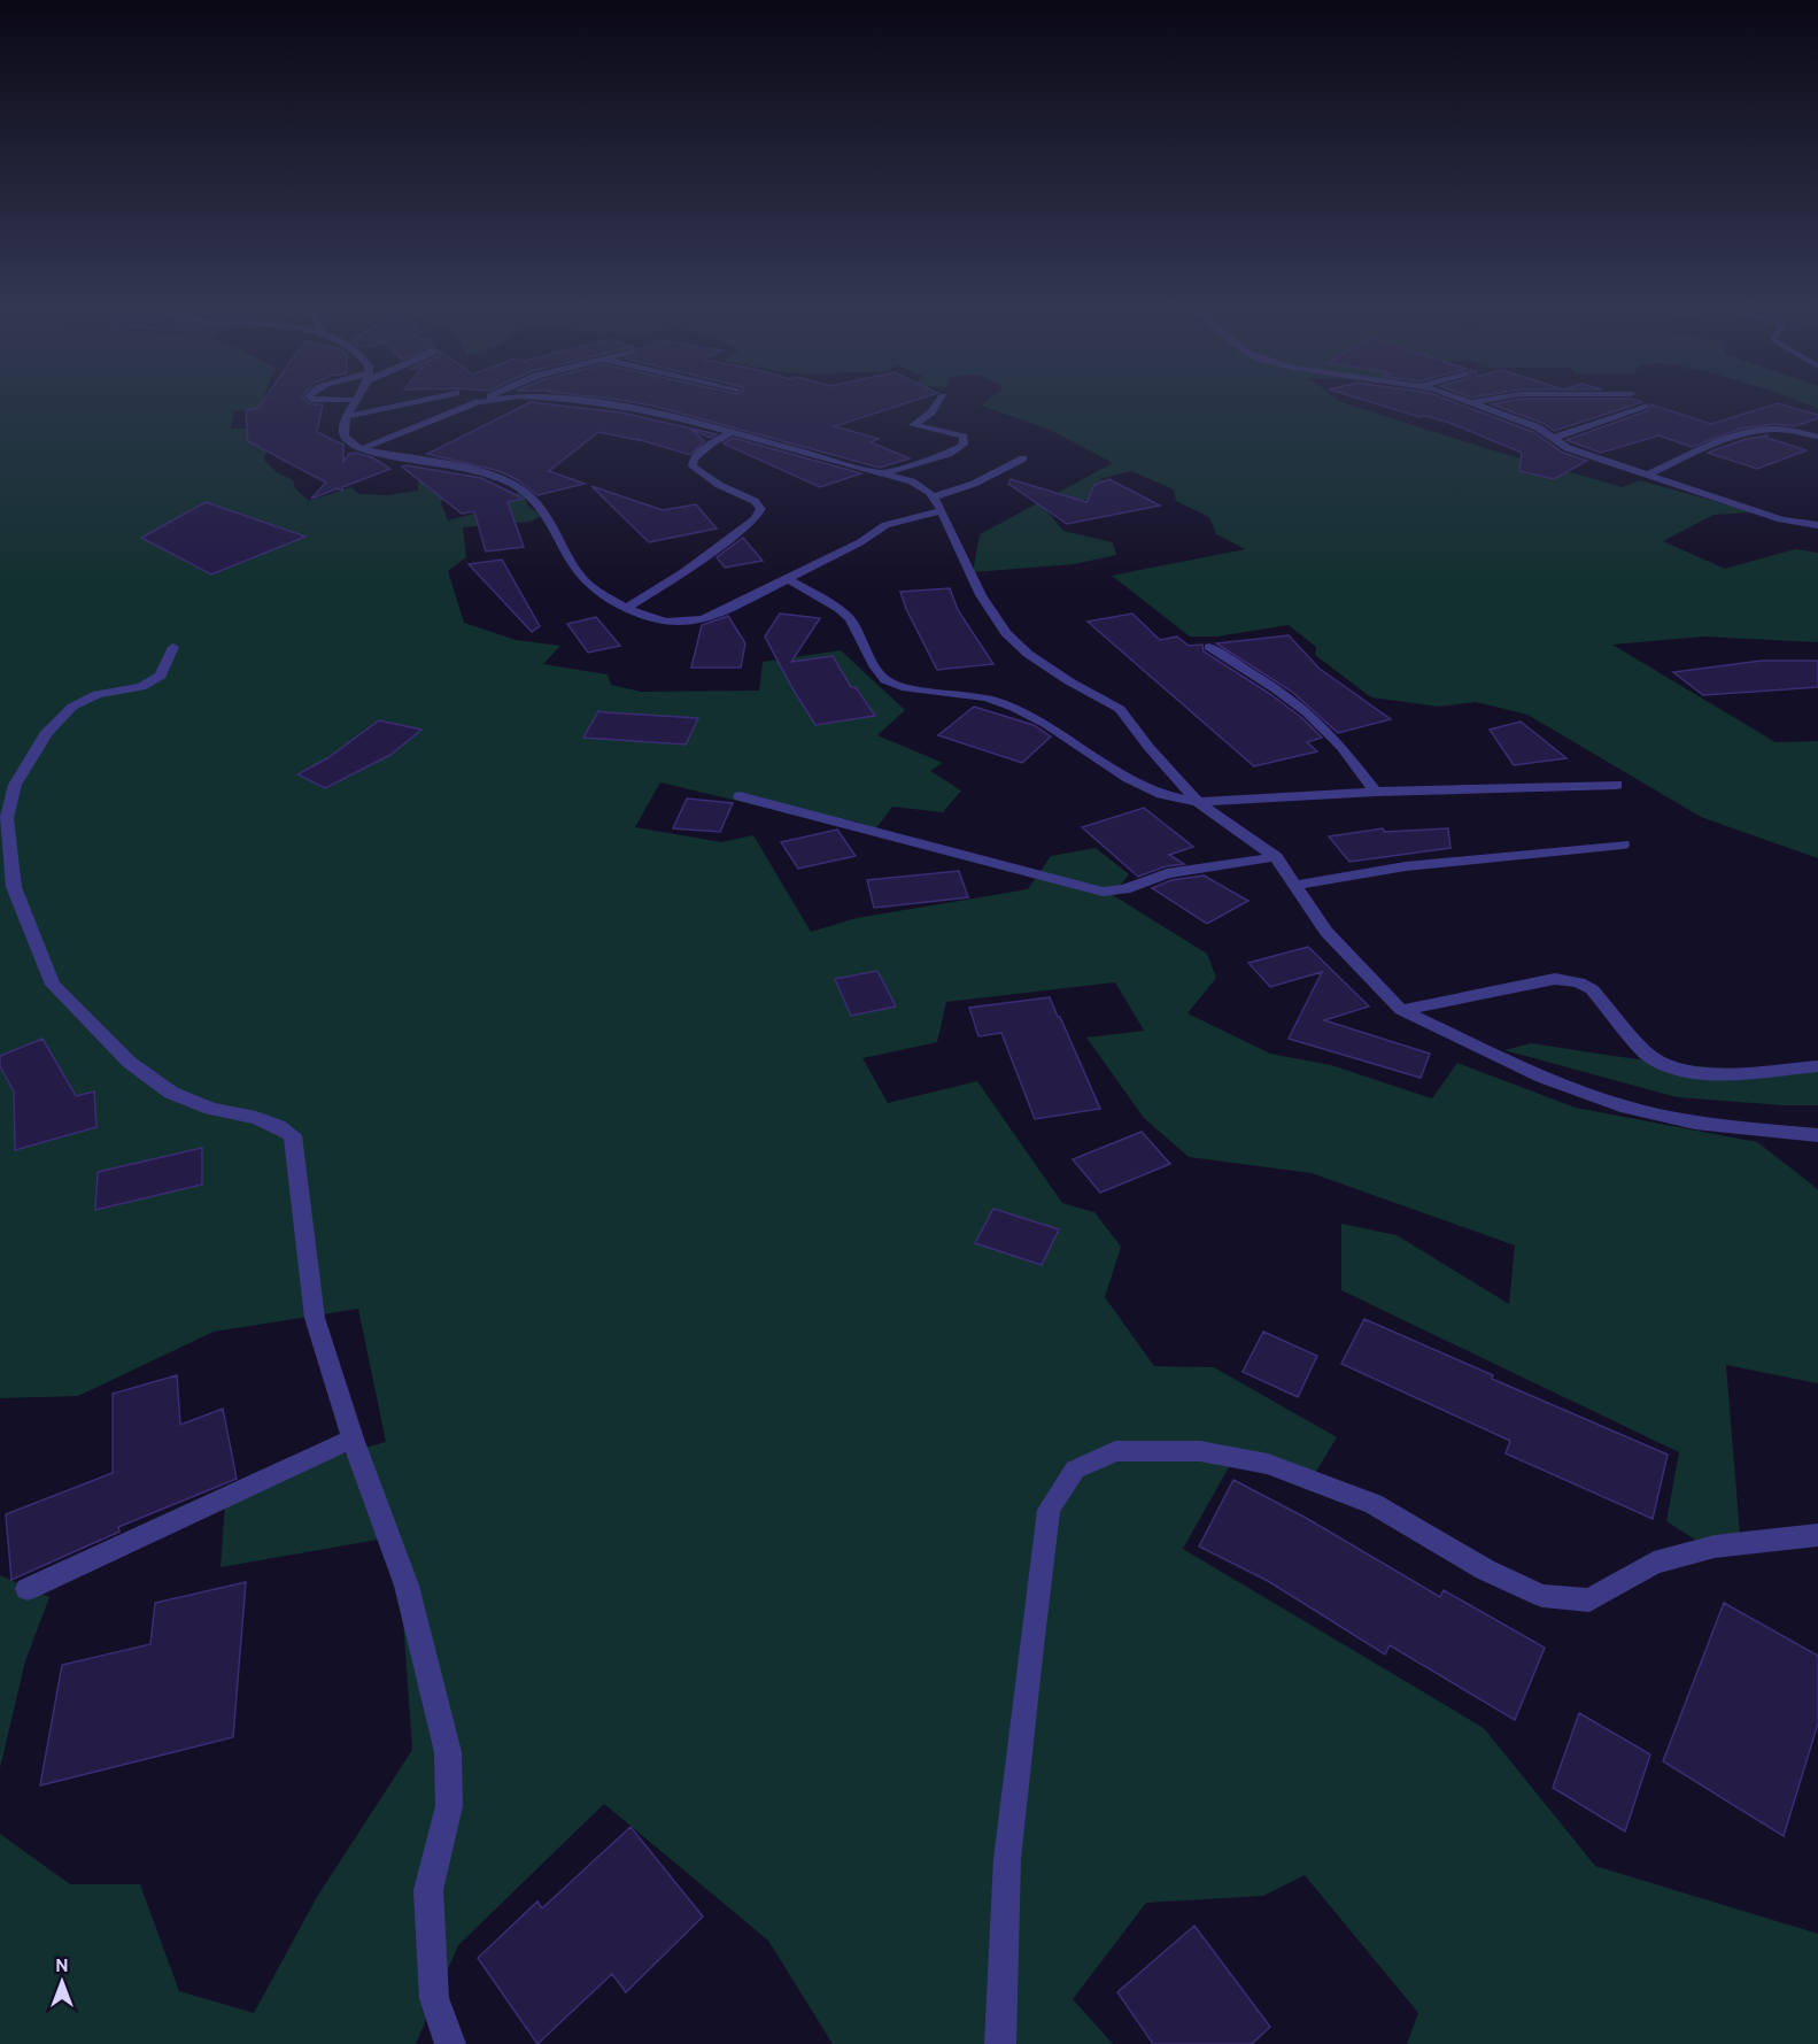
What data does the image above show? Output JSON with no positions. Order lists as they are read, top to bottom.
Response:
{
  "north": "top"
}
